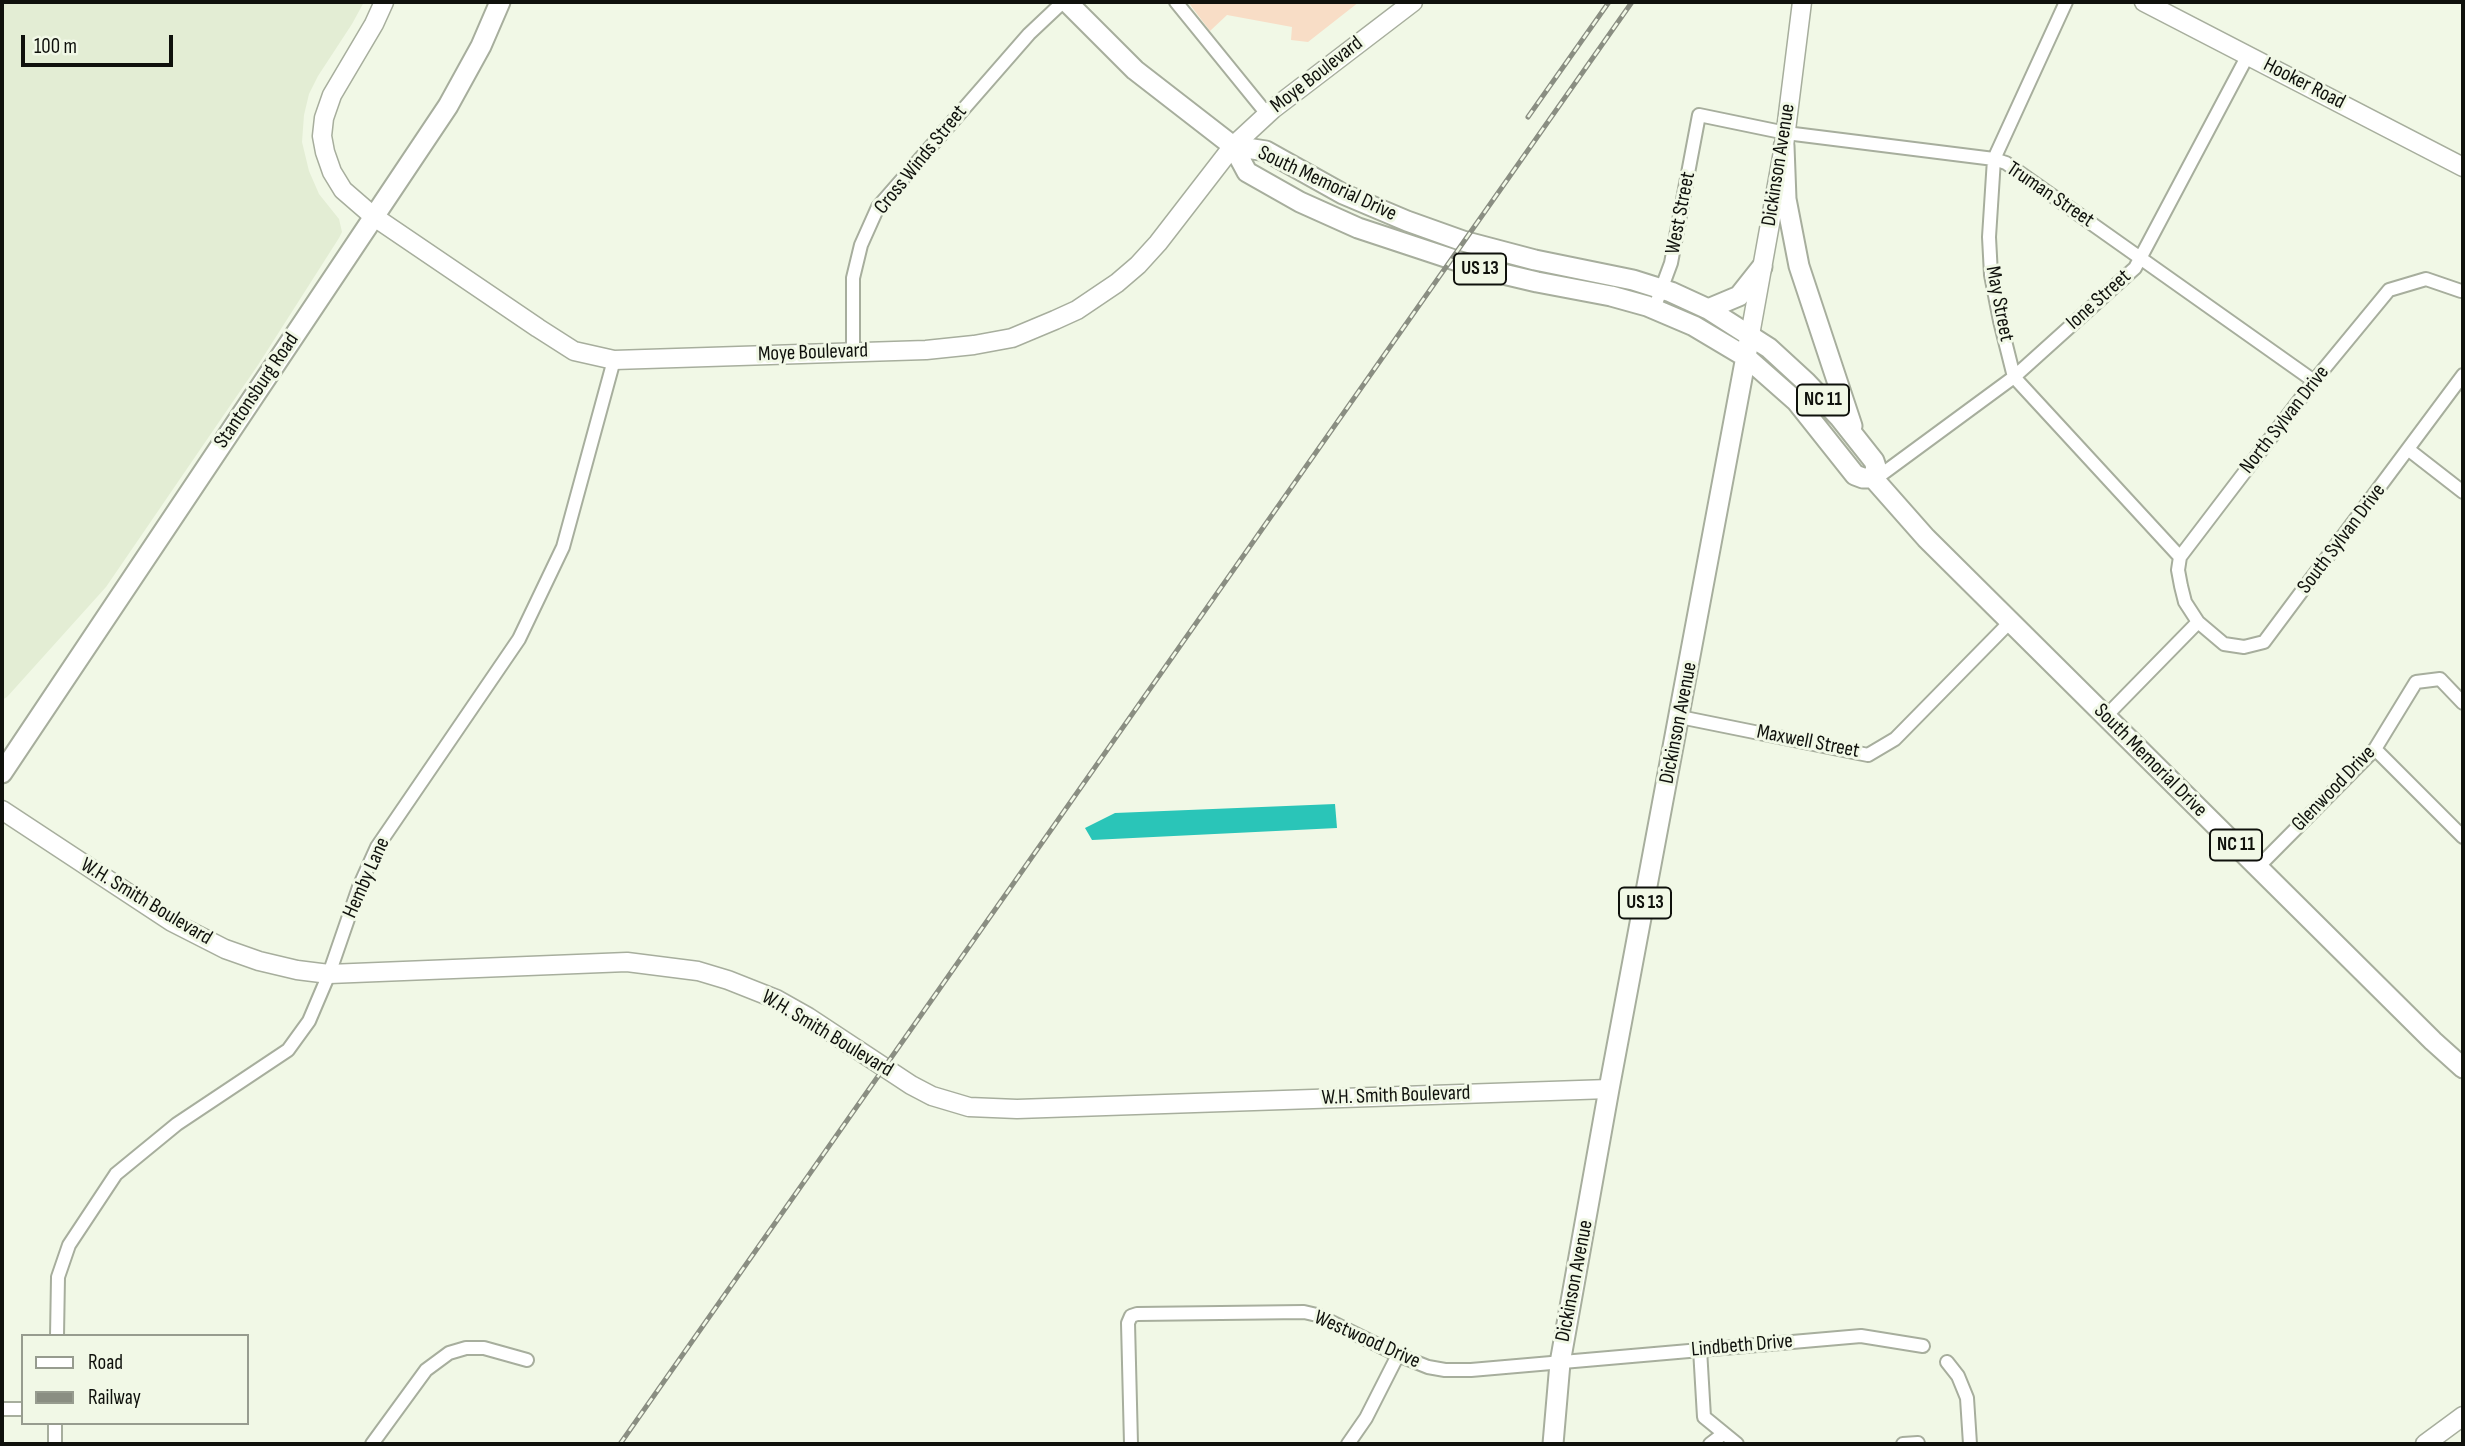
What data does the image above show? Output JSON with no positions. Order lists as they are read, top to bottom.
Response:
{
  "streets": {
    "main road": [
      "Moye Boulevard",
      "Hooker Road",
      "Dickinson Avenue",
      "South Memorial Drive",
      "US 13",
      "Stantonsburg Road",
      "NC 11",
      "W.H. Smith Boulevard"
    ],
    "street": [
      "Cross Winds Street",
      "Truman Street",
      "West Street",
      "Ione Street",
      "May Street",
      "North Sylvan Drive",
      "South Sylvan Drive",
      "Maxwell Street",
      "Glenwood Drive",
      "Hemby Lane",
      "Westwood Drive",
      "Lindbeth Drive"
    ]
  },
  "crossings": [
    ["Moye Boulevard", "Cross Winds Street"],
    ["Moye Boulevard", "South Memorial Drive"],
    ["Moye Boulevard", "Stantonsburg Road"],
    ["Moye Boulevard", "Hemby Lane"],
    ["Hooker Road", "Ione Street"],
    ["Cross Winds Street", "South Memorial Drive"],
    ["Dickinson Avenue", "South Memorial Drive"],
    ["Dickinson Avenue", "Truman Street"],
    ["Dickinson Avenue", "Maxwell Street"],
    ["Dickinson Avenue", "W.H. Smith Boulevard"],
    ["Dickinson Avenue", "Westwood Drive"],
    ["Dickinson Avenue", "Lindbeth Drive"],
    ["South Memorial Drive", "West Street"],
    ["South Memorial Drive", "Ione Street"],
    ["South Memorial Drive", "Maxwell Street"],
    ["South Memorial Drive", "Glenwood Drive"],
    ["Truman Street", "West Street"],
    ["Truman Street", "Ione Street"],
    ["Truman Street", "May Street"],
    ["Truman Street", "North Sylvan Drive"],
    ["Ione Street", "May Street"],
    ["May Street", "North Sylvan Drive"],
    ["Hemby Lane", "W.H. Smith Boulevard"],
    ["Westwood Drive", "Lindbeth Drive"]
  ],
  "legend": ["Road", "Railway"],
  "scale_bar": "100 m"
}
